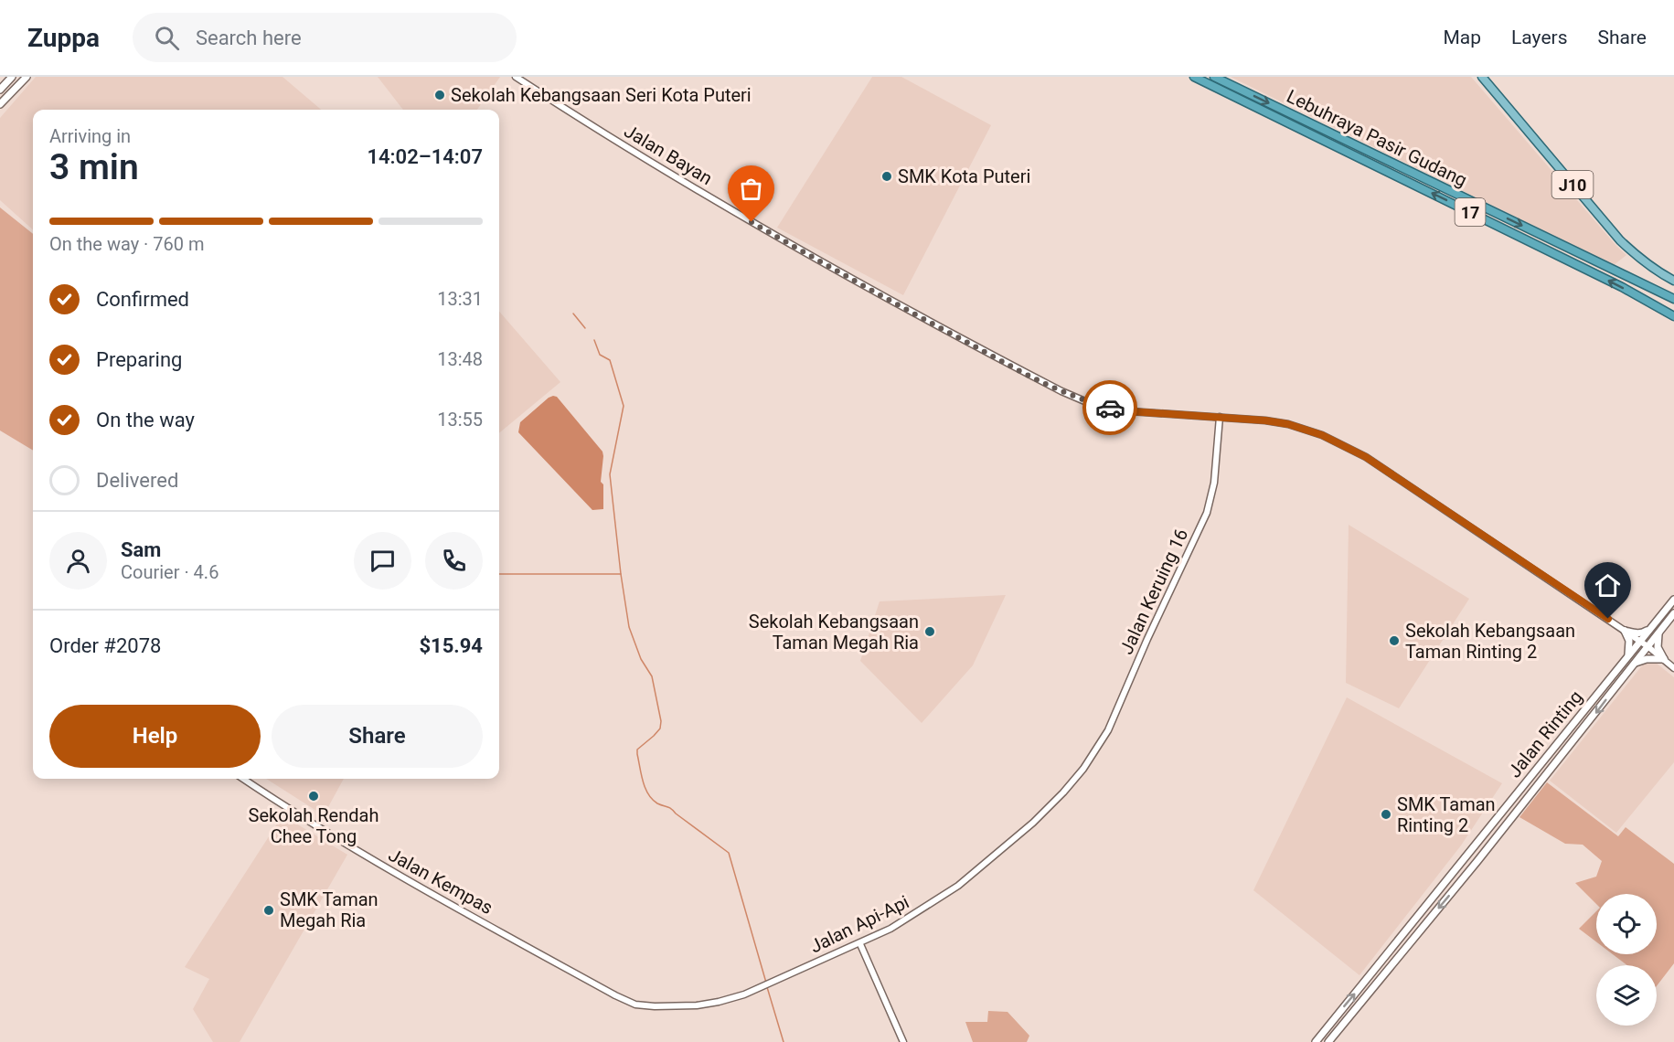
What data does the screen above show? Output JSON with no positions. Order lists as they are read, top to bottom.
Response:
{
  "streets": {
    "highway": ["Lebuhraya Pasir Gudang", "17"],
    "main road": ["J10", "Jalan Rinting"],
    "street": [
      "Jalan Bayan",
      "Jalan Keruing 16",
      "Jalan Kempas",
      "Jalan Api-Api"
    ]
  },
  "crossings": [
    ["Jalan Bayan", "Jalan Keruing 16"],
    ["Jalan Bayan", "Jalan Rinting"],
    ["Jalan Keruing 16", "Jalan Api-Api"],
    ["Jalan Kempas", "Jalan Api-Api"]
  ],
  "places": [
    "Sekolah Kebangsaan Seri Kota Puteri",
    "SMK Kota Puteri",
    "Sekolah Kebangsaan Taman Megah Ria",
    "Sekolah Kebangsaan Taman Rinting 2",
    "Sekolah Rendah Chee Tong",
    "SMK Taman Rinting 2",
    "SMK Taman Megah Ria"
  ],
  "page": {
    "header": "Zuppa",
    "search": "Search here",
    "nav": ["Map", "Layers", "Share"],
    "heading": ["3 min", "Arriving in", "14:02–14:07"],
    "panel": [
      "Sam",
      "Courier · 4.6",
      "Order #2078",
      "$15.94"
    ],
    "bar": "On the way · 760 m",
    "list": [
      ["Confirmed", "13:31"],
      ["Preparing", "13:48"],
      ["On the way", "13:55"],
      "Delivered"
    ],
    "buttons": ["Help", "Share"]
  }
}
